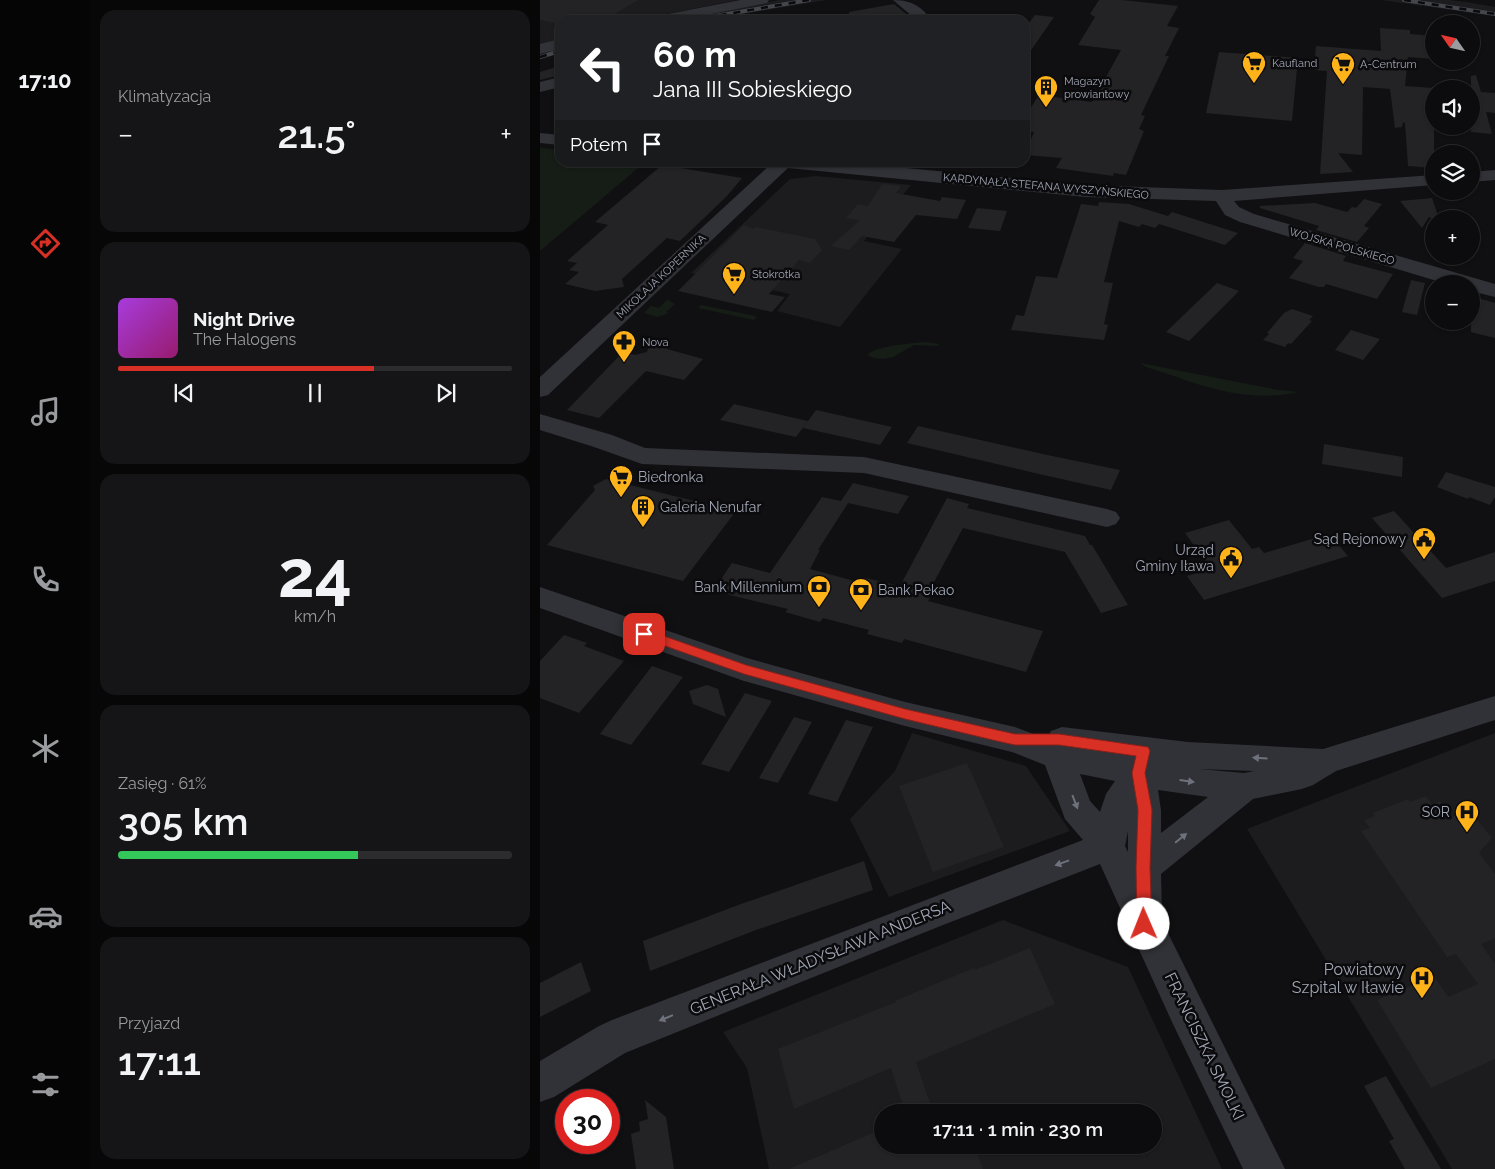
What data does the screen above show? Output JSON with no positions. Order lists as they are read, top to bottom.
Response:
{
  "streets": {
    "street": [
      "KARDYNAŁA STEFANA WYSZYŃSKIEGO",
      "WOJSKA POLSKIEGO",
      "MIKOŁAJA KOPERNIKA",
      "GENERAŁA WŁADYSŁAWA ANDERSA",
      "FRANCISZKA SMOLKI"
    ]
  },
  "crossings": [
    ["KARDYNAŁA STEFANA WYSZYŃSKIEGO", "WOJSKA POLSKIEGO"],
    ["GENERAŁA WŁADYSŁAWA ANDERSA", "FRANCISZKA SMOLKI"]
  ],
  "one_way": ["GENERAŁA WŁADYSŁAWA ANDERSA"],
  "places": {
    "supermarket": [
      "Kaufland",
      "A-Centrum",
      "Stokrotka",
      "Biedronka"
    ],
    "building": ["Magazyn prowiantowy", "Galeria Nenufar"],
    "pharmacy": ["Nova"],
    "public building": ["Sąd Rejonowy", "Urząd Gminy Iława"],
    "bank": ["Bank Millennium", "Bank Pekao"],
    "hospital": ["SOR", "Powiatowy Szpital w Iławie"]
  },
  "north": "top left",
  "page": {
    "tabs": "17:10",
    "tile": [
      "Klimatyzacja",
      ["24", "km/h"],
      ["Zasięg · 61%", "305 km"],
      ["Przyjazd", "17:11"]
    ],
    "map_buttons": ["+", "−"],
    "turn": ["60 m", "Jana III Sobieskiego"],
    "heat": ["−", "21.5°", "+"],
    "then": "Potem",
    "song": ["Night Drive", "The Halogens"],
    "limit": "30",
    "trip": "17:11 · 1 min · 230 m"
  }
}
